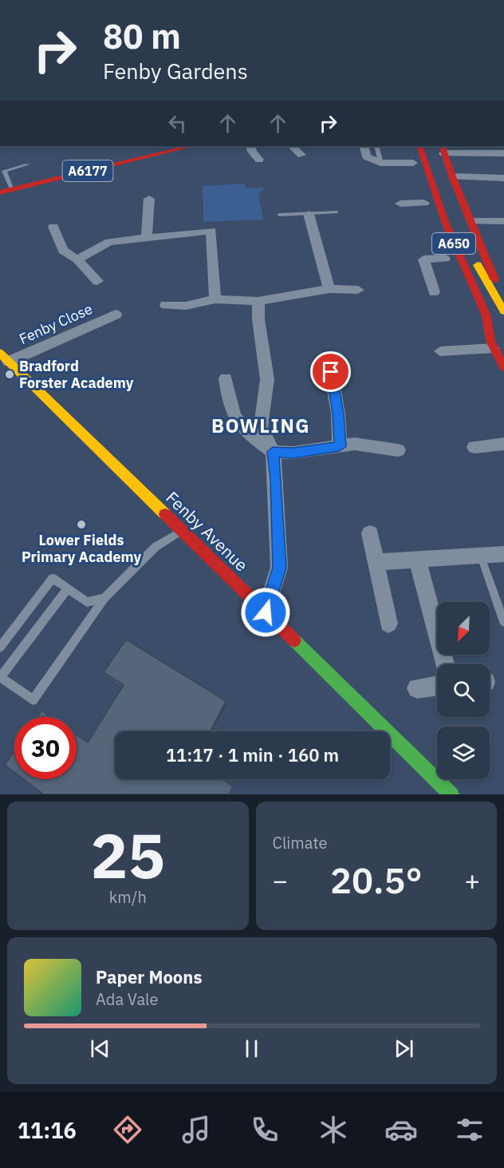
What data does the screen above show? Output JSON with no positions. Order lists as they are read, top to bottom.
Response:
{
  "streets": {
    "main road": ["A6177", "A650", "Fenby Avenue"],
    "street": ["Fenby Close"]
  },
  "crossings": [
    ["Fenby Close", "Fenby Avenue"]
  ],
  "districts": ["BOWLING"],
  "places": ["Bradford Forster Academy", "Lower Fields Primary Academy"],
  "north": "bottom left",
  "page": {
    "turn": ["80 m", "Fenby Gardens"],
    "limit": "30",
    "trip": "11:17 · 1 min · 160 m",
    "tile": [
      ["25", "km/h"],
      "Climate"
    ],
    "heat": ["−", "20.5°", "+"],
    "song": ["Paper Moons", "Ada Vale"],
    "tabs": "11:16"
  }
}
